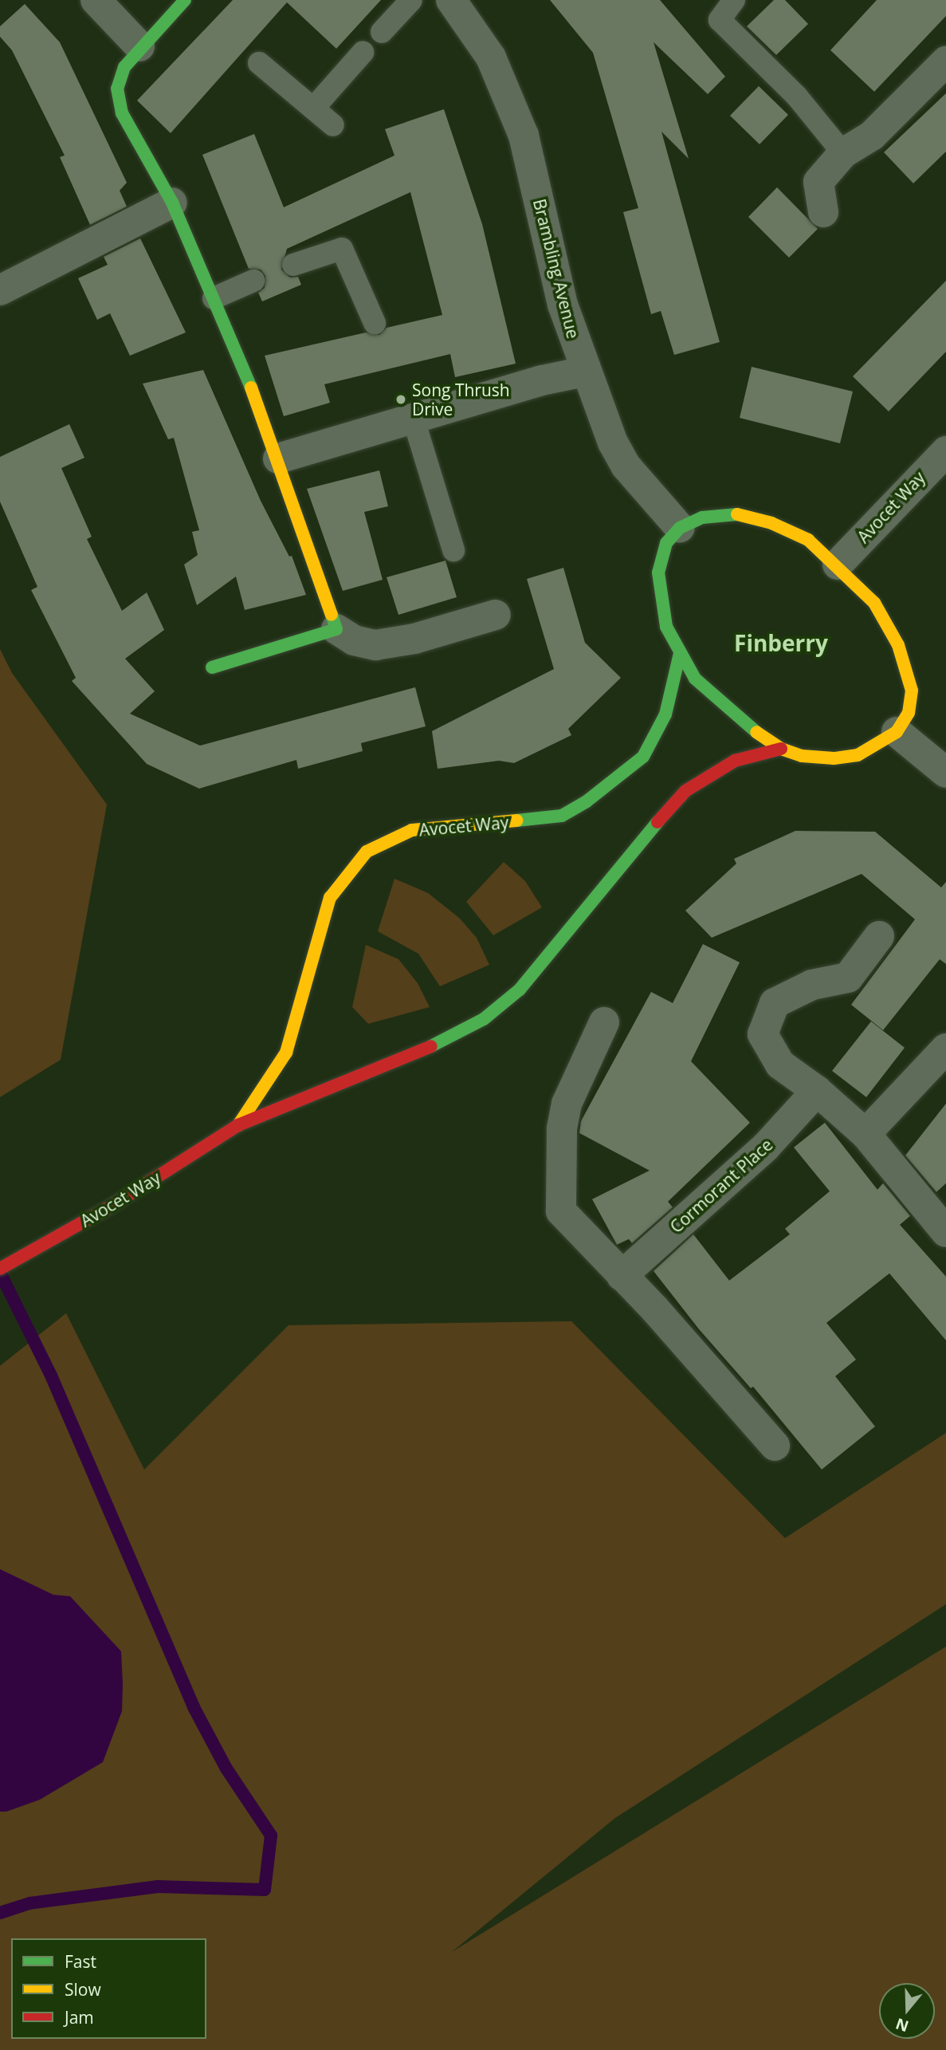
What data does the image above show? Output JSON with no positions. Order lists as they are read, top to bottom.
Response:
{
  "streets": {
    "street": ["Brambling Avenue", "Avocet Way", "Cormorant Place"]
  },
  "districts": ["Finberry"],
  "places": ["Song Thrush Drive"],
  "legend": ["Fast", "Slow", "Jam"],
  "north": "bottom"
}
